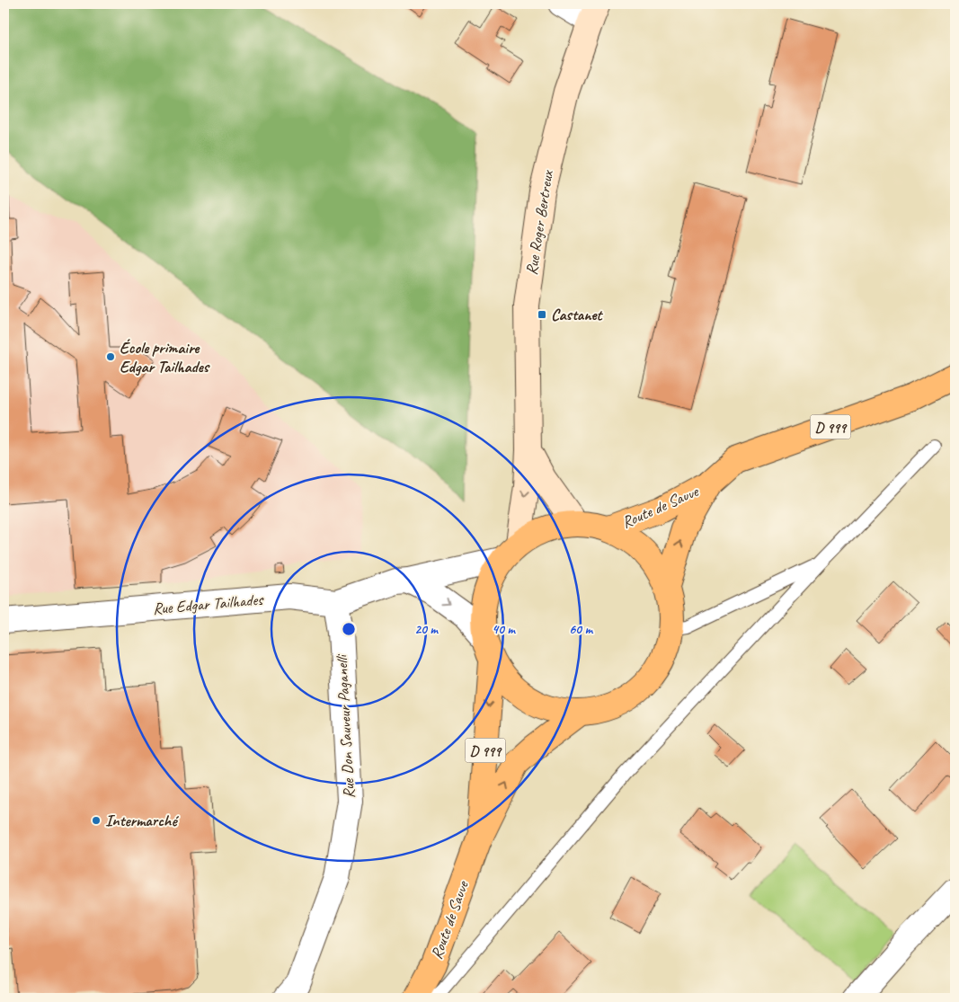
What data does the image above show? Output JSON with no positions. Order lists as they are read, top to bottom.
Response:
{
  "streets": {
    "main road": ["D 999", "Route de Sauve"],
    "street": ["Rue Roger Bertreux", "Rue Edgar Tailhades", "Rue Don Sauveur Paganelli"]
  },
  "crossings": [
    ["Rue Roger Bertreux", "Rue Edgar Tailhades"],
    ["Rue Edgar Tailhades", "Rue Don Sauveur Paganelli"]
  ],
  "places": {
    "transit": ["Castanet"],
    "other": ["École primaire Edgar Tailhades", "Intermarché"]
  },
  "rings": ["20 m", "40 m", "60 m"]
}
